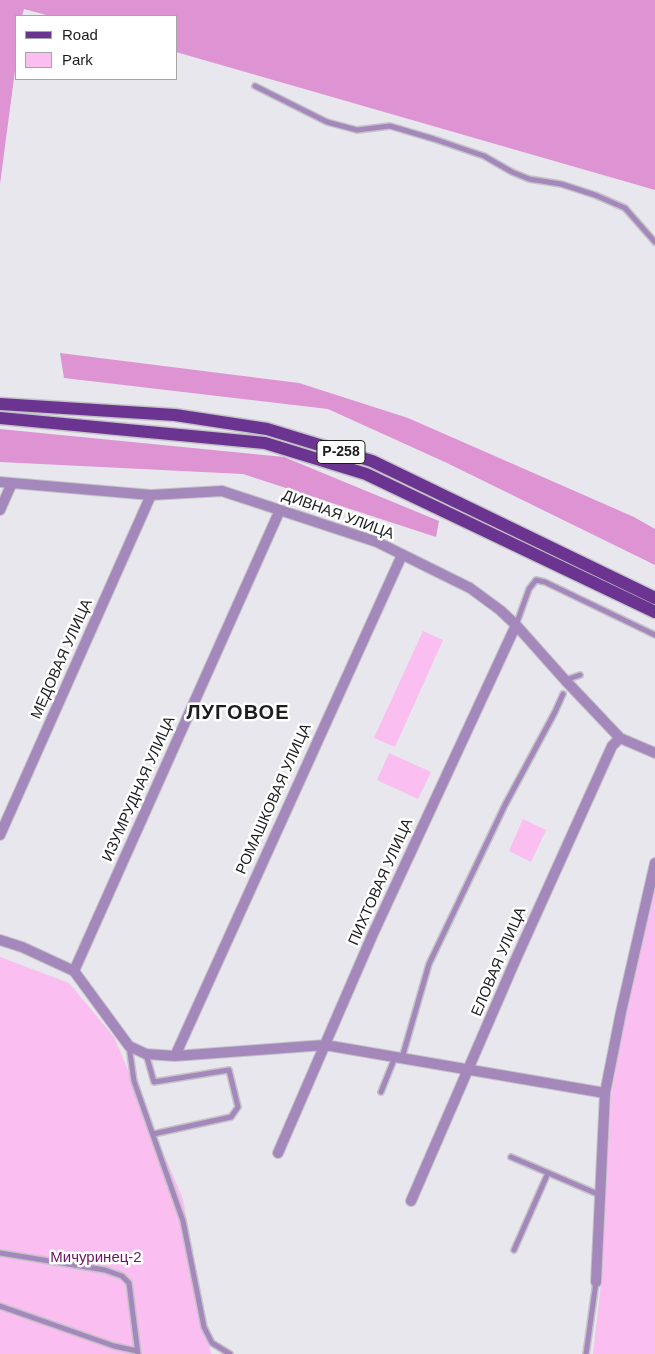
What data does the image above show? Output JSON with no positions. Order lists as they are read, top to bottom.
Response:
{
  "streets": {
    "main road": ["Р-258"],
    "street": [
      "ДИВНАЯ УЛИЦА",
      "МЕДОВАЯ УЛИЦА",
      "ИЗУМРУДНАЯ УЛИЦА",
      "РОМАШКОВАЯ УЛИЦА",
      "ПИХТОВАЯ УЛИЦА",
      "ЕЛОВАЯ УЛИЦА"
    ]
  },
  "crossings": [
    ["ДИВНАЯ УЛИЦА", "МЕДОВАЯ УЛИЦА"],
    ["ДИВНАЯ УЛИЦА", "ИЗУМРУДНАЯ УЛИЦА"],
    ["ДИВНАЯ УЛИЦА", "РОМАШКОВАЯ УЛИЦА"],
    ["ДИВНАЯ УЛИЦА", "ПИХТОВАЯ УЛИЦА"],
    ["ДИВНАЯ УЛИЦА", "ЕЛОВАЯ УЛИЦА"]
  ],
  "districts": ["ЛУГОВОЕ"],
  "parks": ["Мичуринец-2"],
  "legend": ["Road", "Park"]
}
